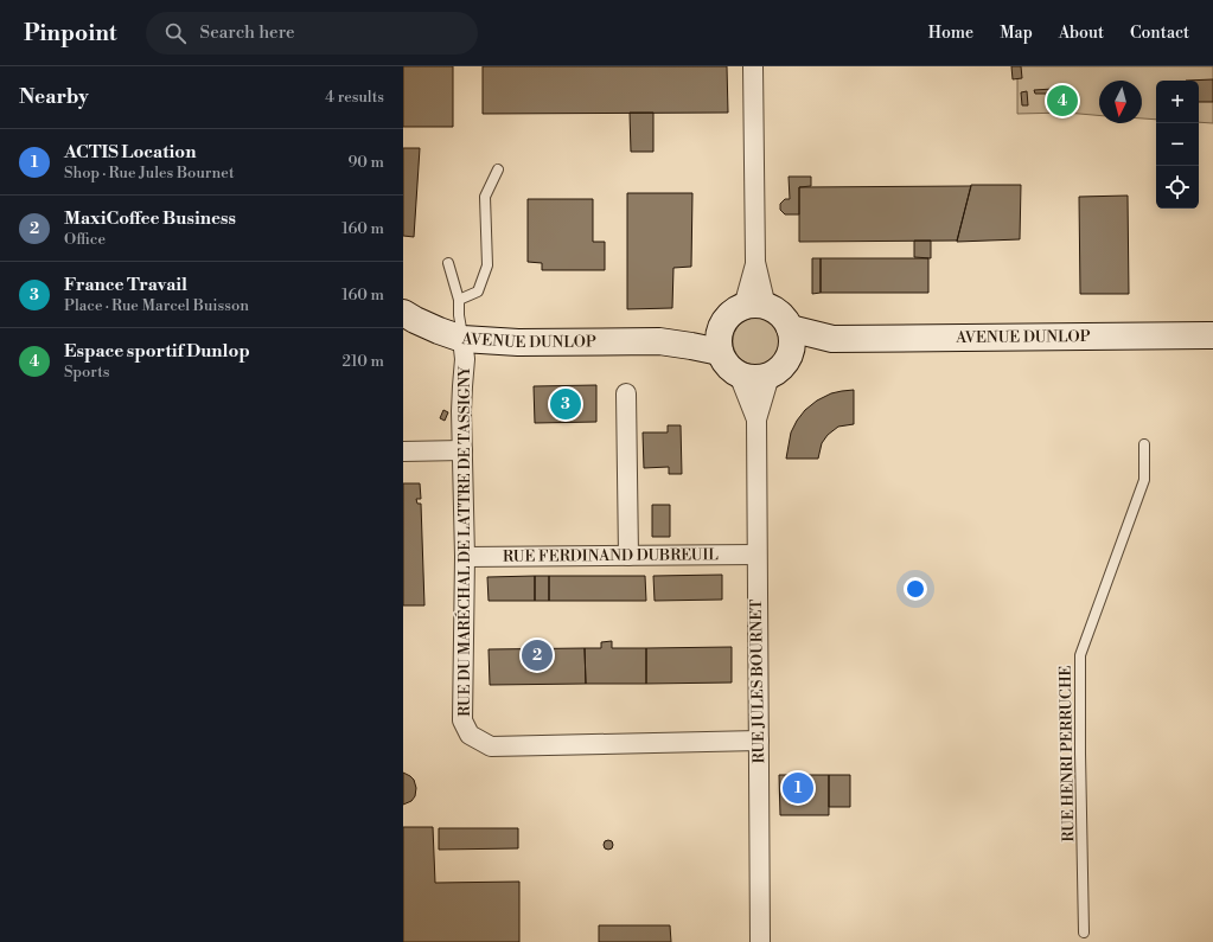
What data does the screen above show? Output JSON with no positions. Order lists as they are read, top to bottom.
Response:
{
  "streets": {
    "street": [
      "AVENUE DUNLOP",
      "RUE DU MARÉCHAL DE LATTRE DE TASSIGNY",
      "RUE FERDINAND DUBREUIL",
      "RUE JULES BOURNET"
    ],
    "lane": ["RUE HENRI PERRUCHE"]
  },
  "crossings": [
    ["AVENUE DUNLOP", "RUE DU MARÉCHAL DE LATTRE DE TASSIGNY"],
    ["AVENUE DUNLOP", "RUE JULES BOURNET"],
    ["RUE DU MARÉCHAL DE LATTRE DE TASSIGNY", "RUE FERDINAND DUBREUIL"],
    ["RUE DU MARÉCHAL DE LATTRE DE TASSIGNY", "RUE JULES BOURNET"],
    ["RUE FERDINAND DUBREUIL", "RUE JULES BOURNET"]
  ],
  "north": "bottom",
  "page": {
    "header": "Pinpoint",
    "search": "Search here",
    "nav": [
      "Home",
      "Map",
      "About",
      "Contact"
    ],
    "heading": ["Nearby", "4 results"],
    "map_buttons": ["+", "−"],
    "pins": [
      "4",
      "3",
      "2",
      "1"
    ],
    "list": [
      {
        "mark": "1",
        "name": "ACTIS Location",
        "note": "Shop · Rue Jules Bournet",
        "value": "90 m"
      },
      {
        "mark": "2",
        "name": "MaxiCoffee Business",
        "note": "Office",
        "value": "160 m"
      },
      {
        "mark": "3",
        "name": "France Travail",
        "note": "Place · Rue Marcel Buisson",
        "value": "160 m"
      },
      {
        "mark": "4",
        "name": "Espace sportif Dunlop",
        "note": "Sports",
        "value": "210 m"
      }
    ]
  }
}
